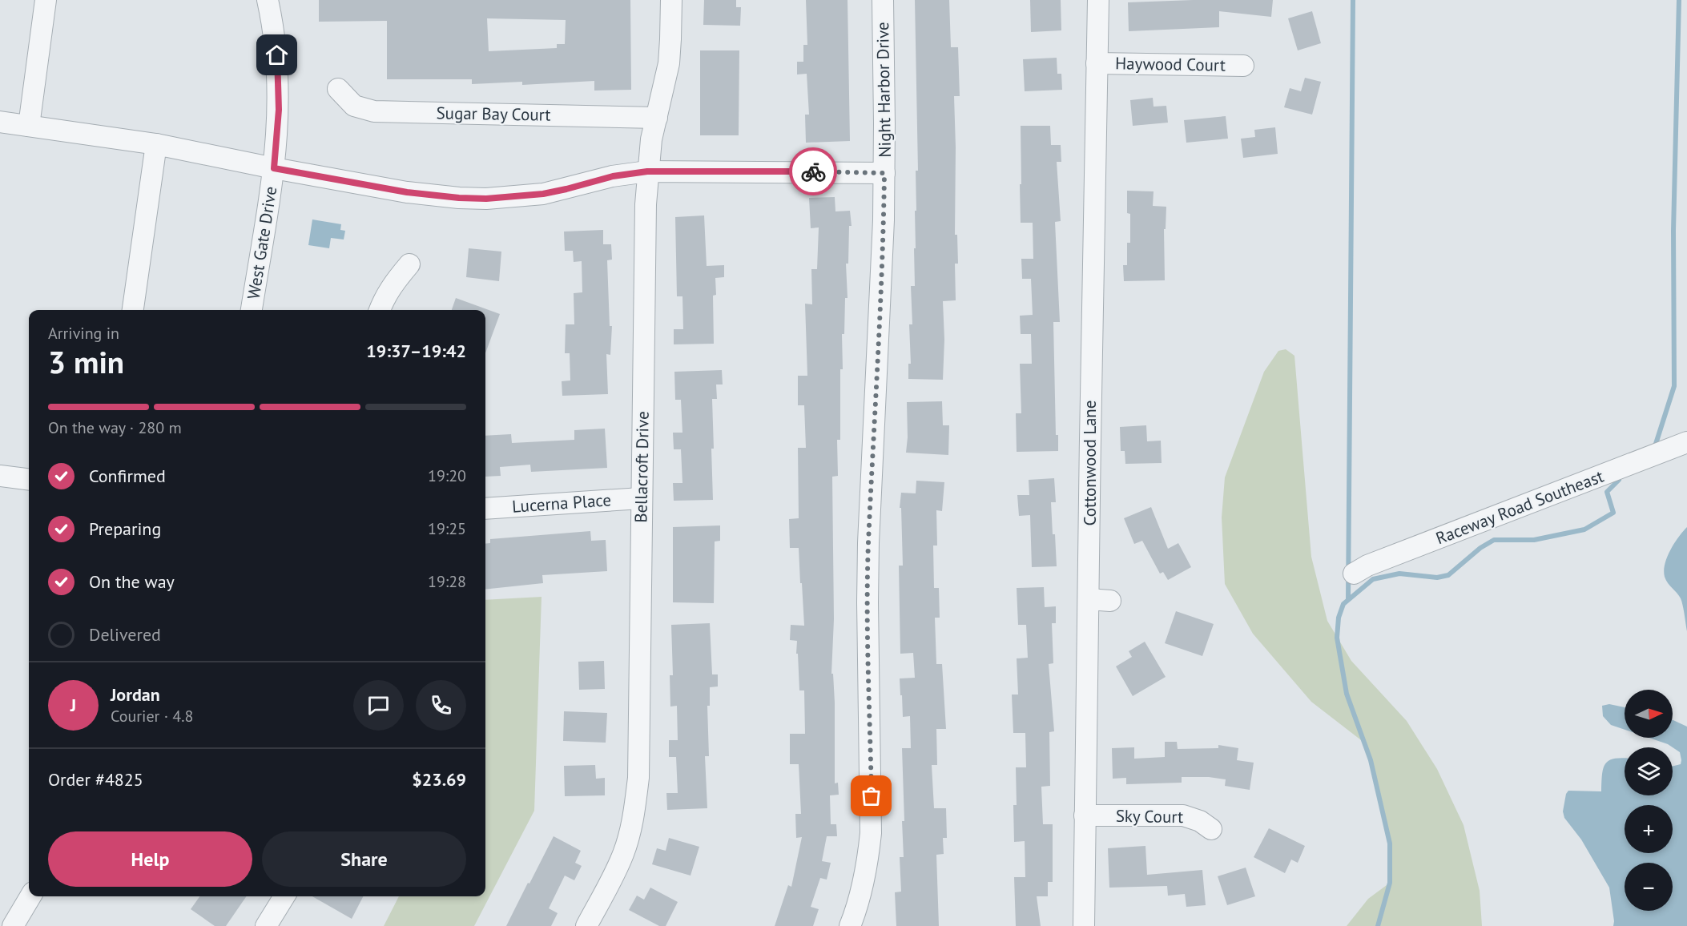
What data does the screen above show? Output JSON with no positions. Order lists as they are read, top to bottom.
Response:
{
  "streets": {
    "street": [
      "Haywood Court",
      "Night Harbor Drive",
      "Sugar Bay Court",
      "West Gate Drive",
      "Cottonwood Lane",
      "Bellacroft Drive",
      "Lucerna Place",
      "Raceway Road Southeast",
      "Sky Court"
    ]
  },
  "crossings": [
    ["Haywood Court", "Cottonwood Lane"],
    ["Sugar Bay Court", "Bellacroft Drive"],
    ["Cottonwood Lane", "Sky Court"],
    ["Bellacroft Drive", "Lucerna Place"]
  ],
  "north": "right",
  "page": {
    "heading": ["3 min", "Arriving in", "19:37–19:42"],
    "panel": [
      "Jordan",
      "Courier · 4.8",
      "Order #4825",
      "$23.69"
    ],
    "bar": "On the way · 280 m",
    "list": [
      ["Confirmed", "19:20"],
      ["Preparing", "19:25"],
      ["On the way", "19:28"],
      "Delivered"
    ],
    "round": "J",
    "map_buttons": ["+", "−"],
    "buttons": ["Help", "Share"]
  }
}
